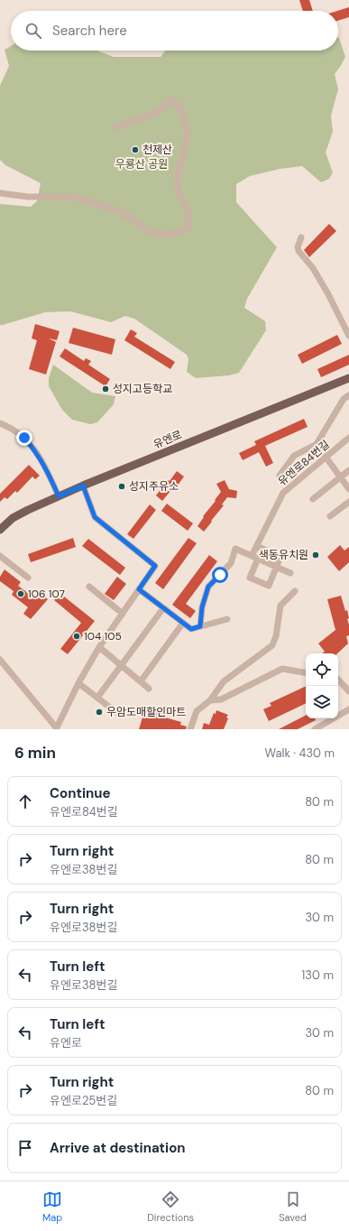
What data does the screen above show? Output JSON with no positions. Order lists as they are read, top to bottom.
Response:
{
  "streets": {
    "main road": ["유엔로"],
    "street": ["유엔로84번길"]
  },
  "parks": ["우룡산 공원"],
  "places": [
    "천제산",
    "성지고등학교",
    "성지주유소",
    "색동유치원",
    "106 107",
    "104 105",
    "우암도매할인마트"
  ],
  "page": {
    "search": "Search here",
    "heading": ["6 min", "Walk · 430 m"],
    "list": [
      ["Continue", "유엔로84번길", "80 m"],
      ["Turn right", "유엔로38번길", "80 m"],
      ["Turn right", "유엔로38번길", "30 m"],
      ["Turn left", "유엔로38번길", "130 m"],
      ["Turn left", "유엔로", "30 m"],
      ["Turn right", "유엔로25번길", "80 m"],
      "Arrive at destination"
    ],
    "nav": ["Map", "Directions", "Saved"]
  }
}
